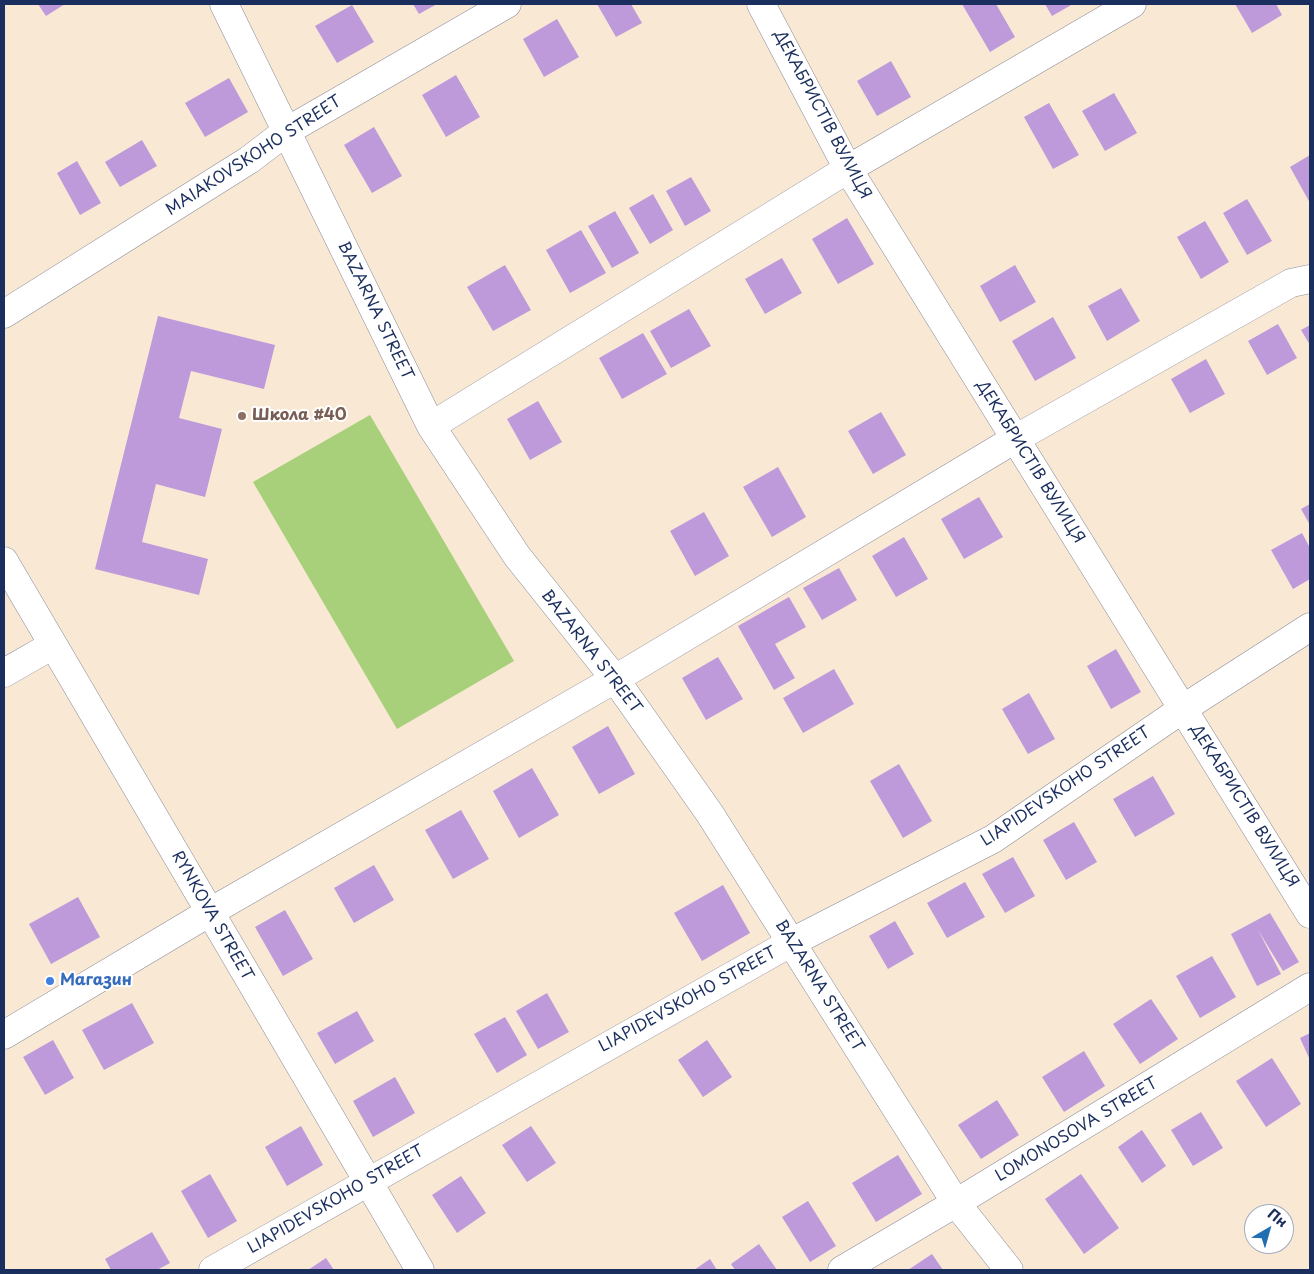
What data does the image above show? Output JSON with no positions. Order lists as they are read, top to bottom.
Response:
{
  "streets": {
    "street": [
      "ДЕКАБРИСТІВ ВУЛИЦЯ",
      "MAIAKOVSKOHO STREET",
      "BAZARNA STREET",
      "LIAPIDEVSKOHO STREET",
      "RYNKOVA STREET",
      "LOMONOSOVA STREET"
    ]
  },
  "crossings": [
    ["ДЕКАБРИСТІВ ВУЛИЦЯ", "LIAPIDEVSKOHO STREET"],
    ["MAIAKOVSKOHO STREET", "BAZARNA STREET"],
    ["BAZARNA STREET", "LIAPIDEVSKOHO STREET"],
    ["BAZARNA STREET", "LOMONOSOVA STREET"],
    ["LIAPIDEVSKOHO STREET", "RYNKOVA STREET"]
  ],
  "places": ["Школа #40", "Магазин"],
  "north": "top right"
}
